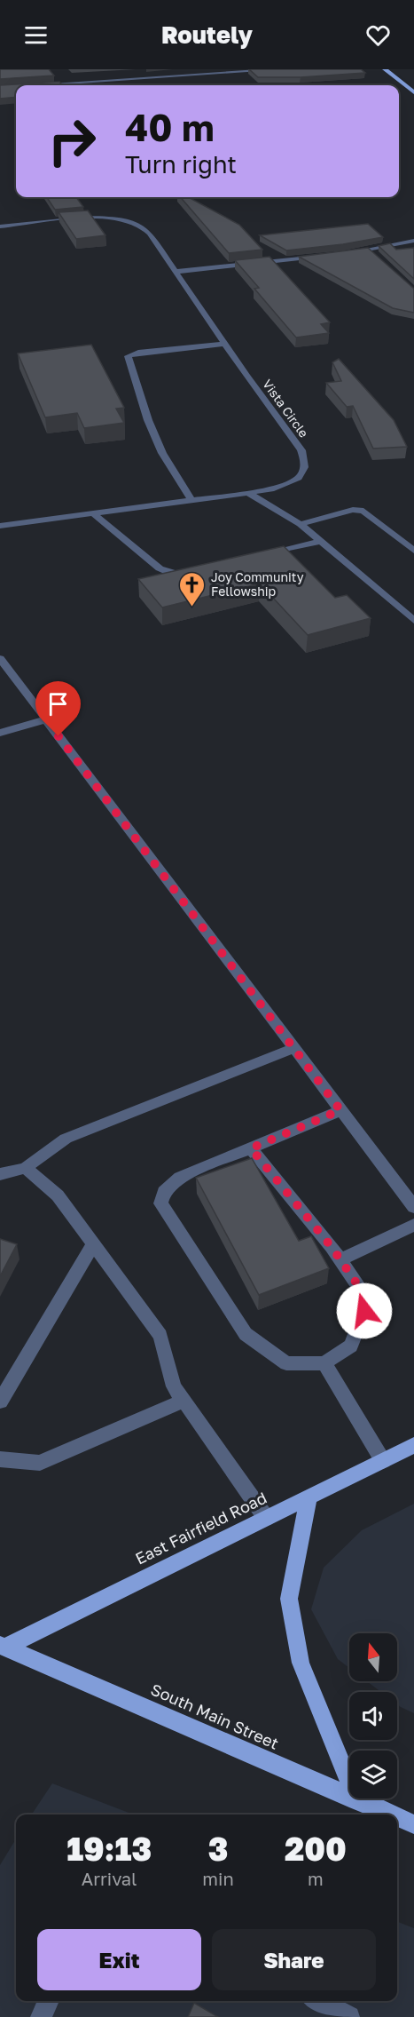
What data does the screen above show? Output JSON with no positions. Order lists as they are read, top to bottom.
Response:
{
  "streets": {
    "main road": ["East Fairfield Road", "South Main Street"],
    "street": ["Vista Circle"]
  },
  "crossings": [
    ["East Fairfield Road", "South Main Street"]
  ],
  "places": {
    "church": ["Joy Community Fellowship"]
  },
  "north": "top",
  "page": {
    "header": "Routely",
    "turn": ["40 m", "Turn right"],
    "eta": [
      "19:13",
      "Arrival",
      "3",
      "min",
      "200",
      "m"
    ],
    "buttons": ["Exit", "Share"]
  }
}
